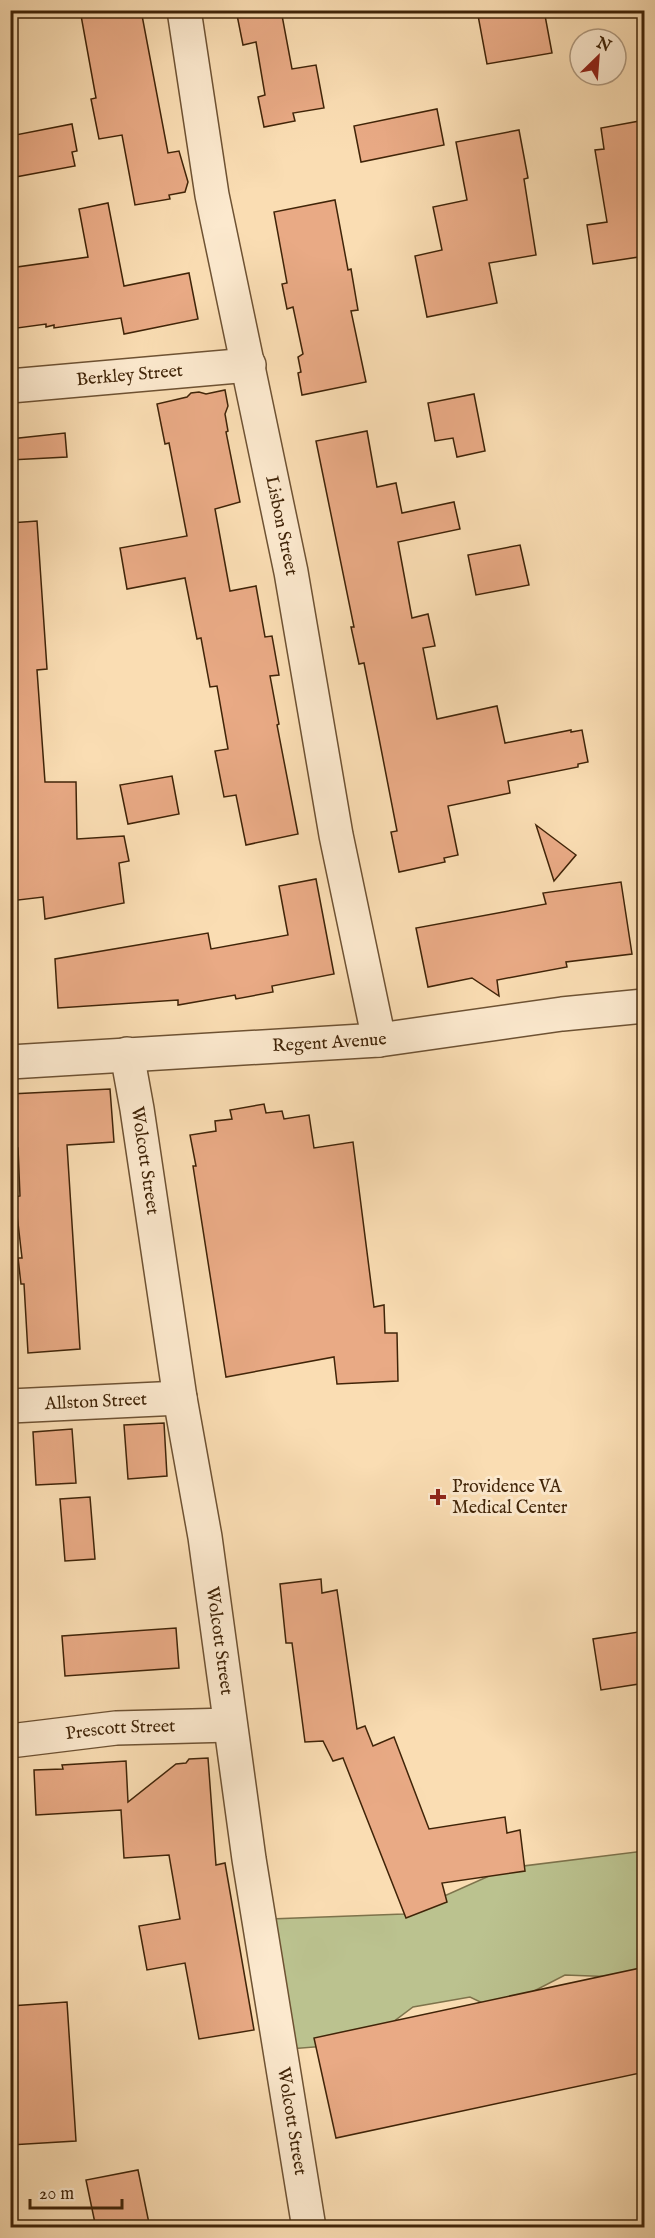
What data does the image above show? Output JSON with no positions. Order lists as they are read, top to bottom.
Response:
{
  "streets": {
    "street": [
      "Berkley Street",
      "Lisbon Street",
      "Regent Avenue",
      "Wolcott Street",
      "Allston Street",
      "Prescott Street"
    ]
  },
  "crossings": [
    ["Berkley Street", "Lisbon Street"],
    ["Lisbon Street", "Regent Avenue"],
    ["Regent Avenue", "Wolcott Street"],
    ["Wolcott Street", "Allston Street"],
    ["Wolcott Street", "Prescott Street"]
  ],
  "places": {
    "health": ["Providence VA Medical Center"]
  },
  "scale_bar": "20 m",
  "north": "top right"
}
